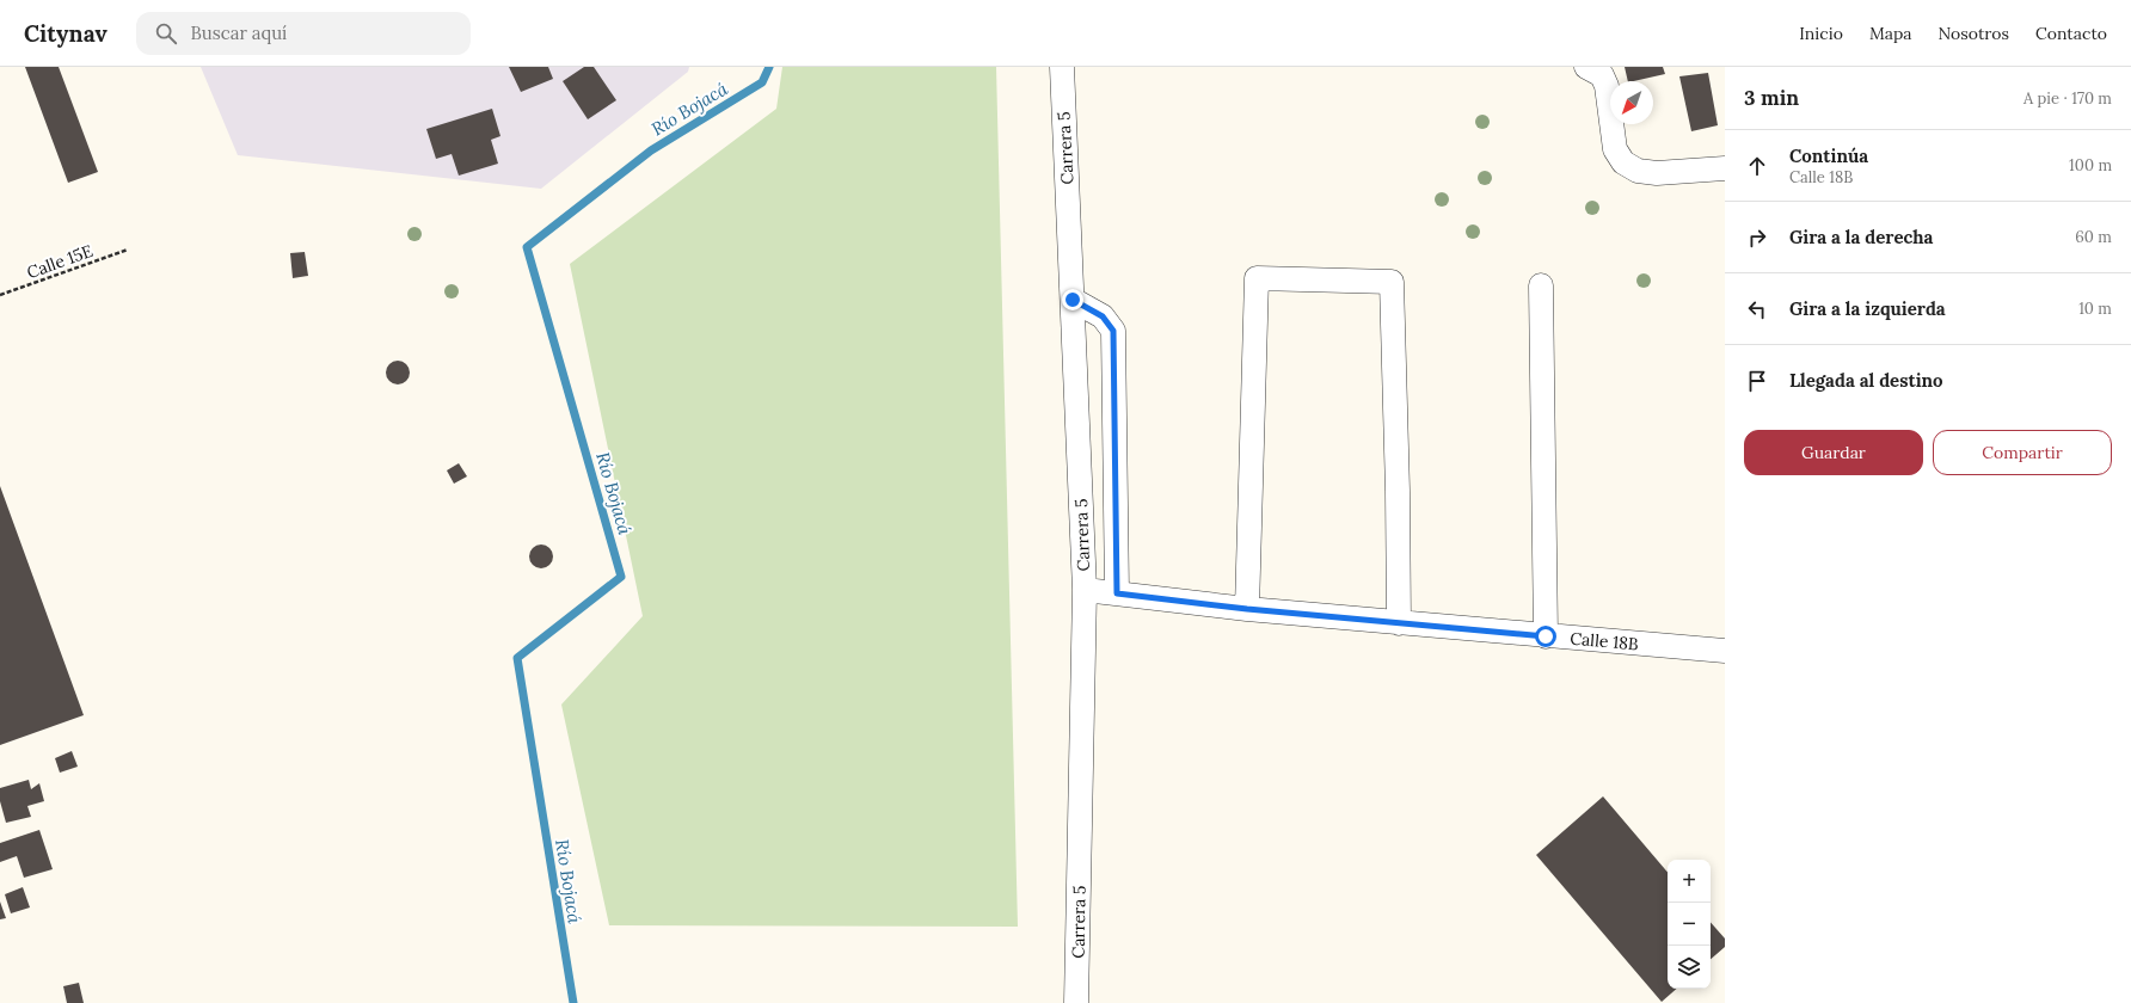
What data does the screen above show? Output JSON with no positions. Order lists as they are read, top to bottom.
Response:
{
  "streets": {
    "street": ["Carrera 5", "Calle 18B"],
    "path": ["Calle 15E"]
  },
  "crossings": [
    ["Carrera 5", "Calle 18B"]
  ],
  "water": ["Río Bojacá"],
  "north": "bottom left",
  "page": {
    "header": "Citynav",
    "search": "Buscar aquí",
    "nav": [
      "Inicio",
      "Mapa",
      "Nosotros",
      "Contacto"
    ],
    "heading": ["3 min", "A pie · 170 m"],
    "list": [
      ["Continúa", "Calle 18B", "100 m"],
      ["Gira a la derecha", "60 m"],
      ["Gira a la izquierda", "10 m"],
      "Llegada al destino"
    ],
    "buttons": ["Guardar", "Compartir"],
    "map_buttons": ["+", "−"]
  }
}
